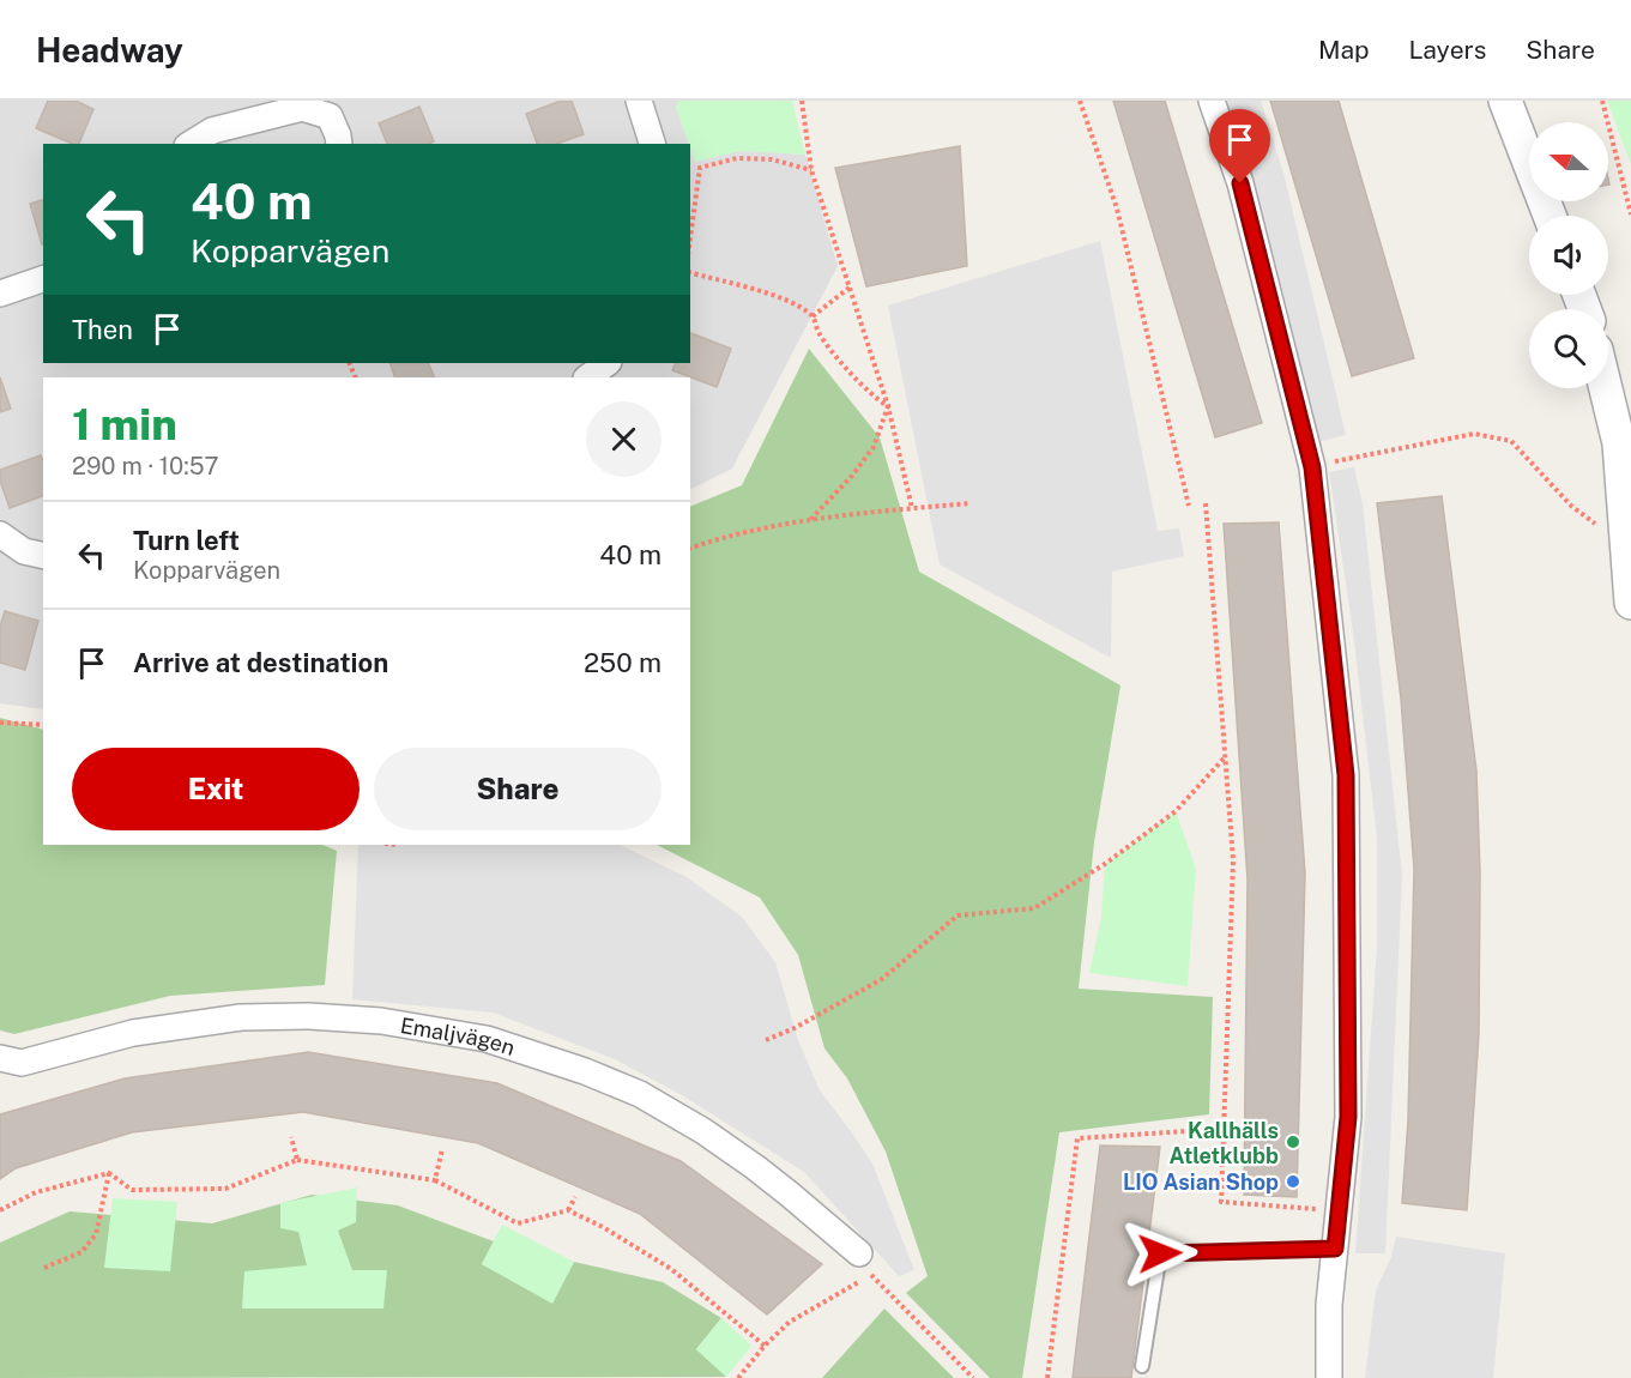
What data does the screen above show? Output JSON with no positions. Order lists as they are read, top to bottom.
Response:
{
  "streets": {
    "street": ["Emaljvägen"]
  },
  "places": ["Kallhälls Atletklubb", "LIO Asian Shop"],
  "north": "left",
  "page": {
    "header": "Headway",
    "nav": ["Map", "Layers", "Share"],
    "turn": ["40 m", "Kopparvägen"],
    "then": "Then",
    "heading": ["1 min", "290 m · 10:57"],
    "list": [
      {
        "name": "Turn left",
        "note": "Kopparvägen",
        "value": "40 m"
      },
      {
        "name": "Arrive at destination",
        "value": "250 m"
      }
    ],
    "buttons": ["Exit", "Share"]
  }
}
